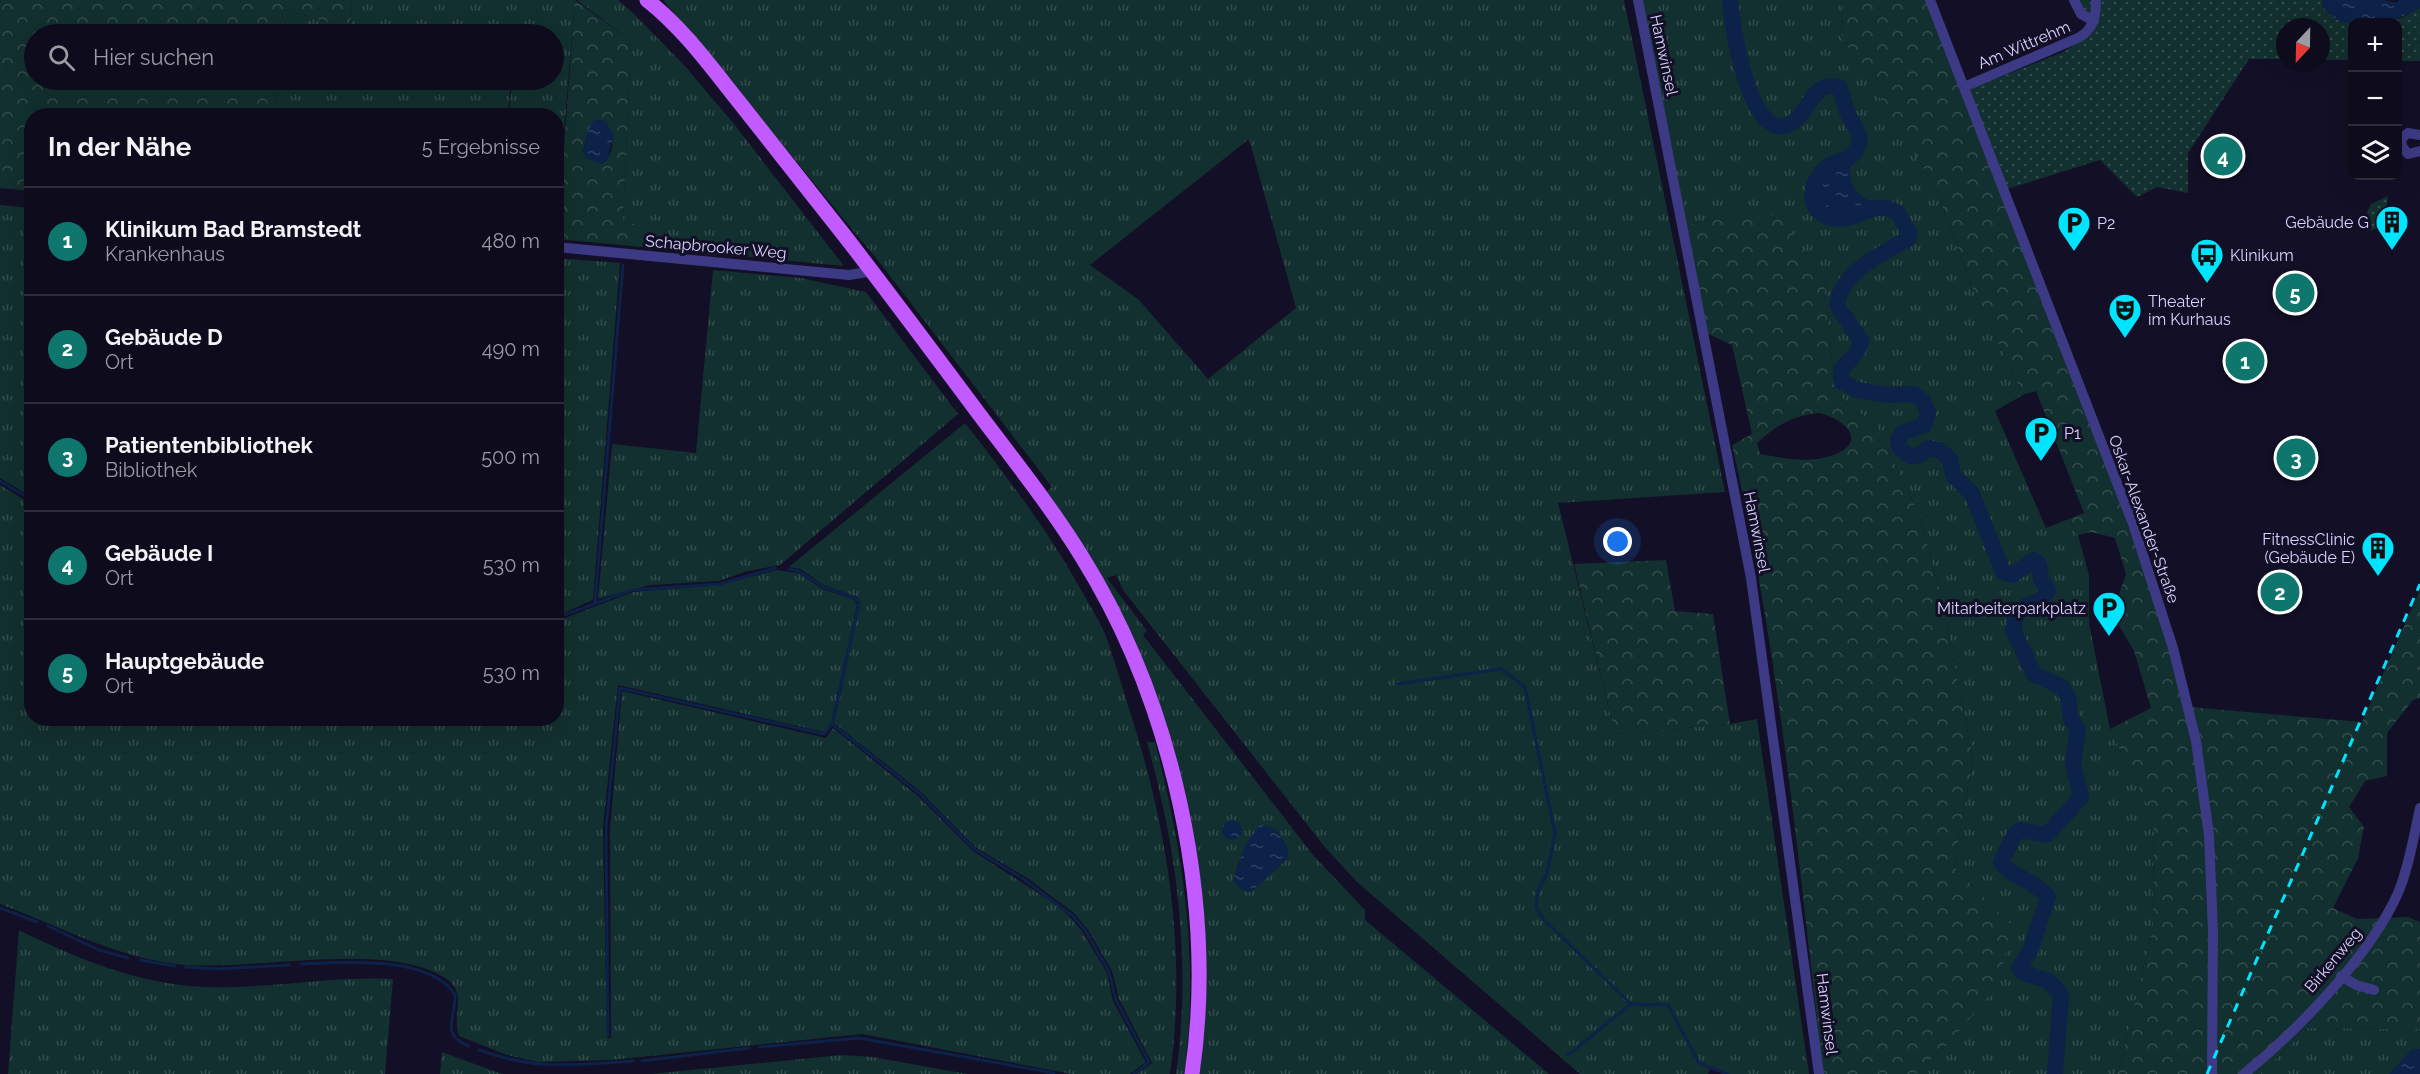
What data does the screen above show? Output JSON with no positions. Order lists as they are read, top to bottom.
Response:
{
  "streets": {
    "street": [
      "Am Wittrehm",
      "Hamwinsel",
      "Schapbrooker Weg",
      "Oskar-Alexander-Straße",
      "Birkenweg"
    ]
  },
  "crossings": [
    ["Am Wittrehm", "Oskar-Alexander-Straße"]
  ],
  "places": {
    "building": ["Gebäude G", "FitnessClinic (Gebäude E)"],
    "parking": ["P2", "P1", "Mitarbeiterparkplatz"],
    "bus stop": ["Klinikum"],
    "theatre": ["Theater im Kurhaus"]
  },
  "north": "bottom",
  "page": {
    "map_buttons": ["+", "−"],
    "search": "Hier suchen",
    "heading": ["In der Nähe", "5 Ergebnisse"],
    "pins": [
      "4",
      "5",
      "1",
      "3",
      "2"
    ],
    "list": [
      {
        "mark": "1",
        "name": "Klinikum Bad Bramstedt",
        "note": "Krankenhaus",
        "value": "480 m"
      },
      {
        "mark": "2",
        "name": "Gebäude D",
        "note": "Ort",
        "value": "490 m"
      },
      {
        "mark": "3",
        "name": "Patientenbibliothek",
        "note": "Bibliothek",
        "value": "500 m"
      },
      {
        "mark": "4",
        "name": "Gebäude I",
        "note": "Ort",
        "value": "530 m"
      },
      {
        "mark": "5",
        "name": "Hauptgebäude",
        "note": "Ort",
        "value": "530 m"
      }
    ]
  }
}
